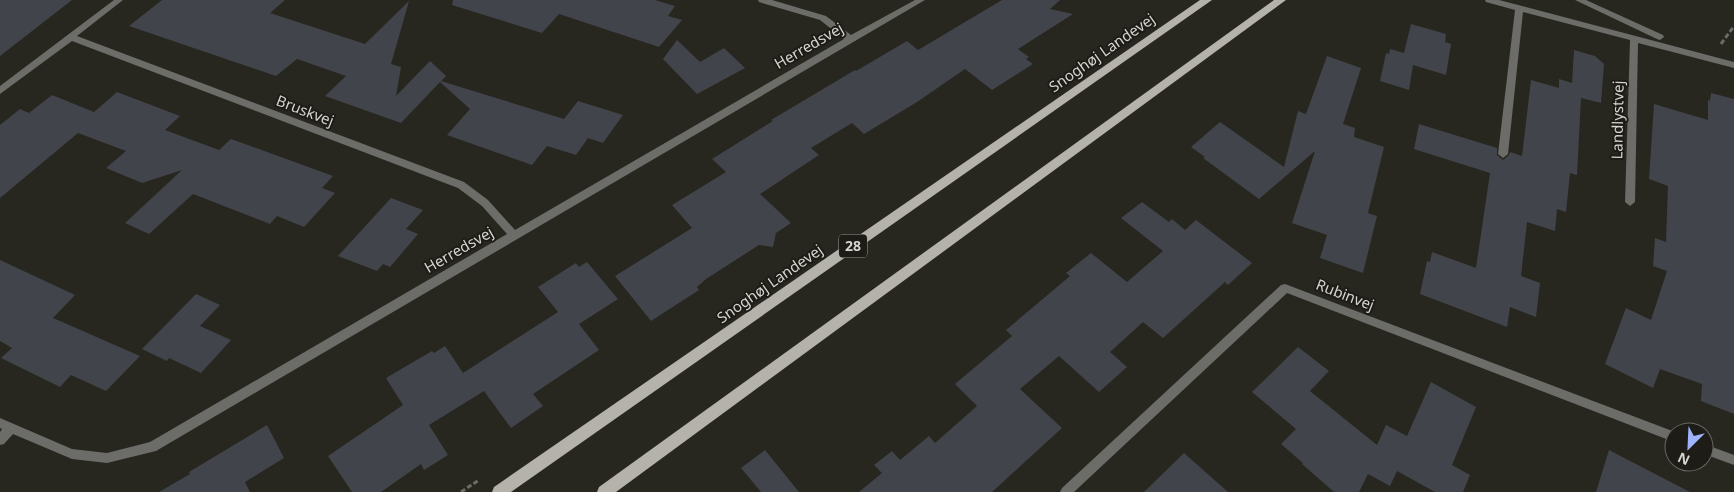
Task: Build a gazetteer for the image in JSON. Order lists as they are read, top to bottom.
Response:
{
  "streets": {
    "main road": ["Snoghøj Landevej", "28"],
    "street": [
      "Herredsvej",
      "Bruskvej",
      "Landlystvej",
      "Rubinvej"
    ]
  },
  "crossings": [
    ["Herredsvej", "Bruskvej"]
  ],
  "north": "bottom left"
}
